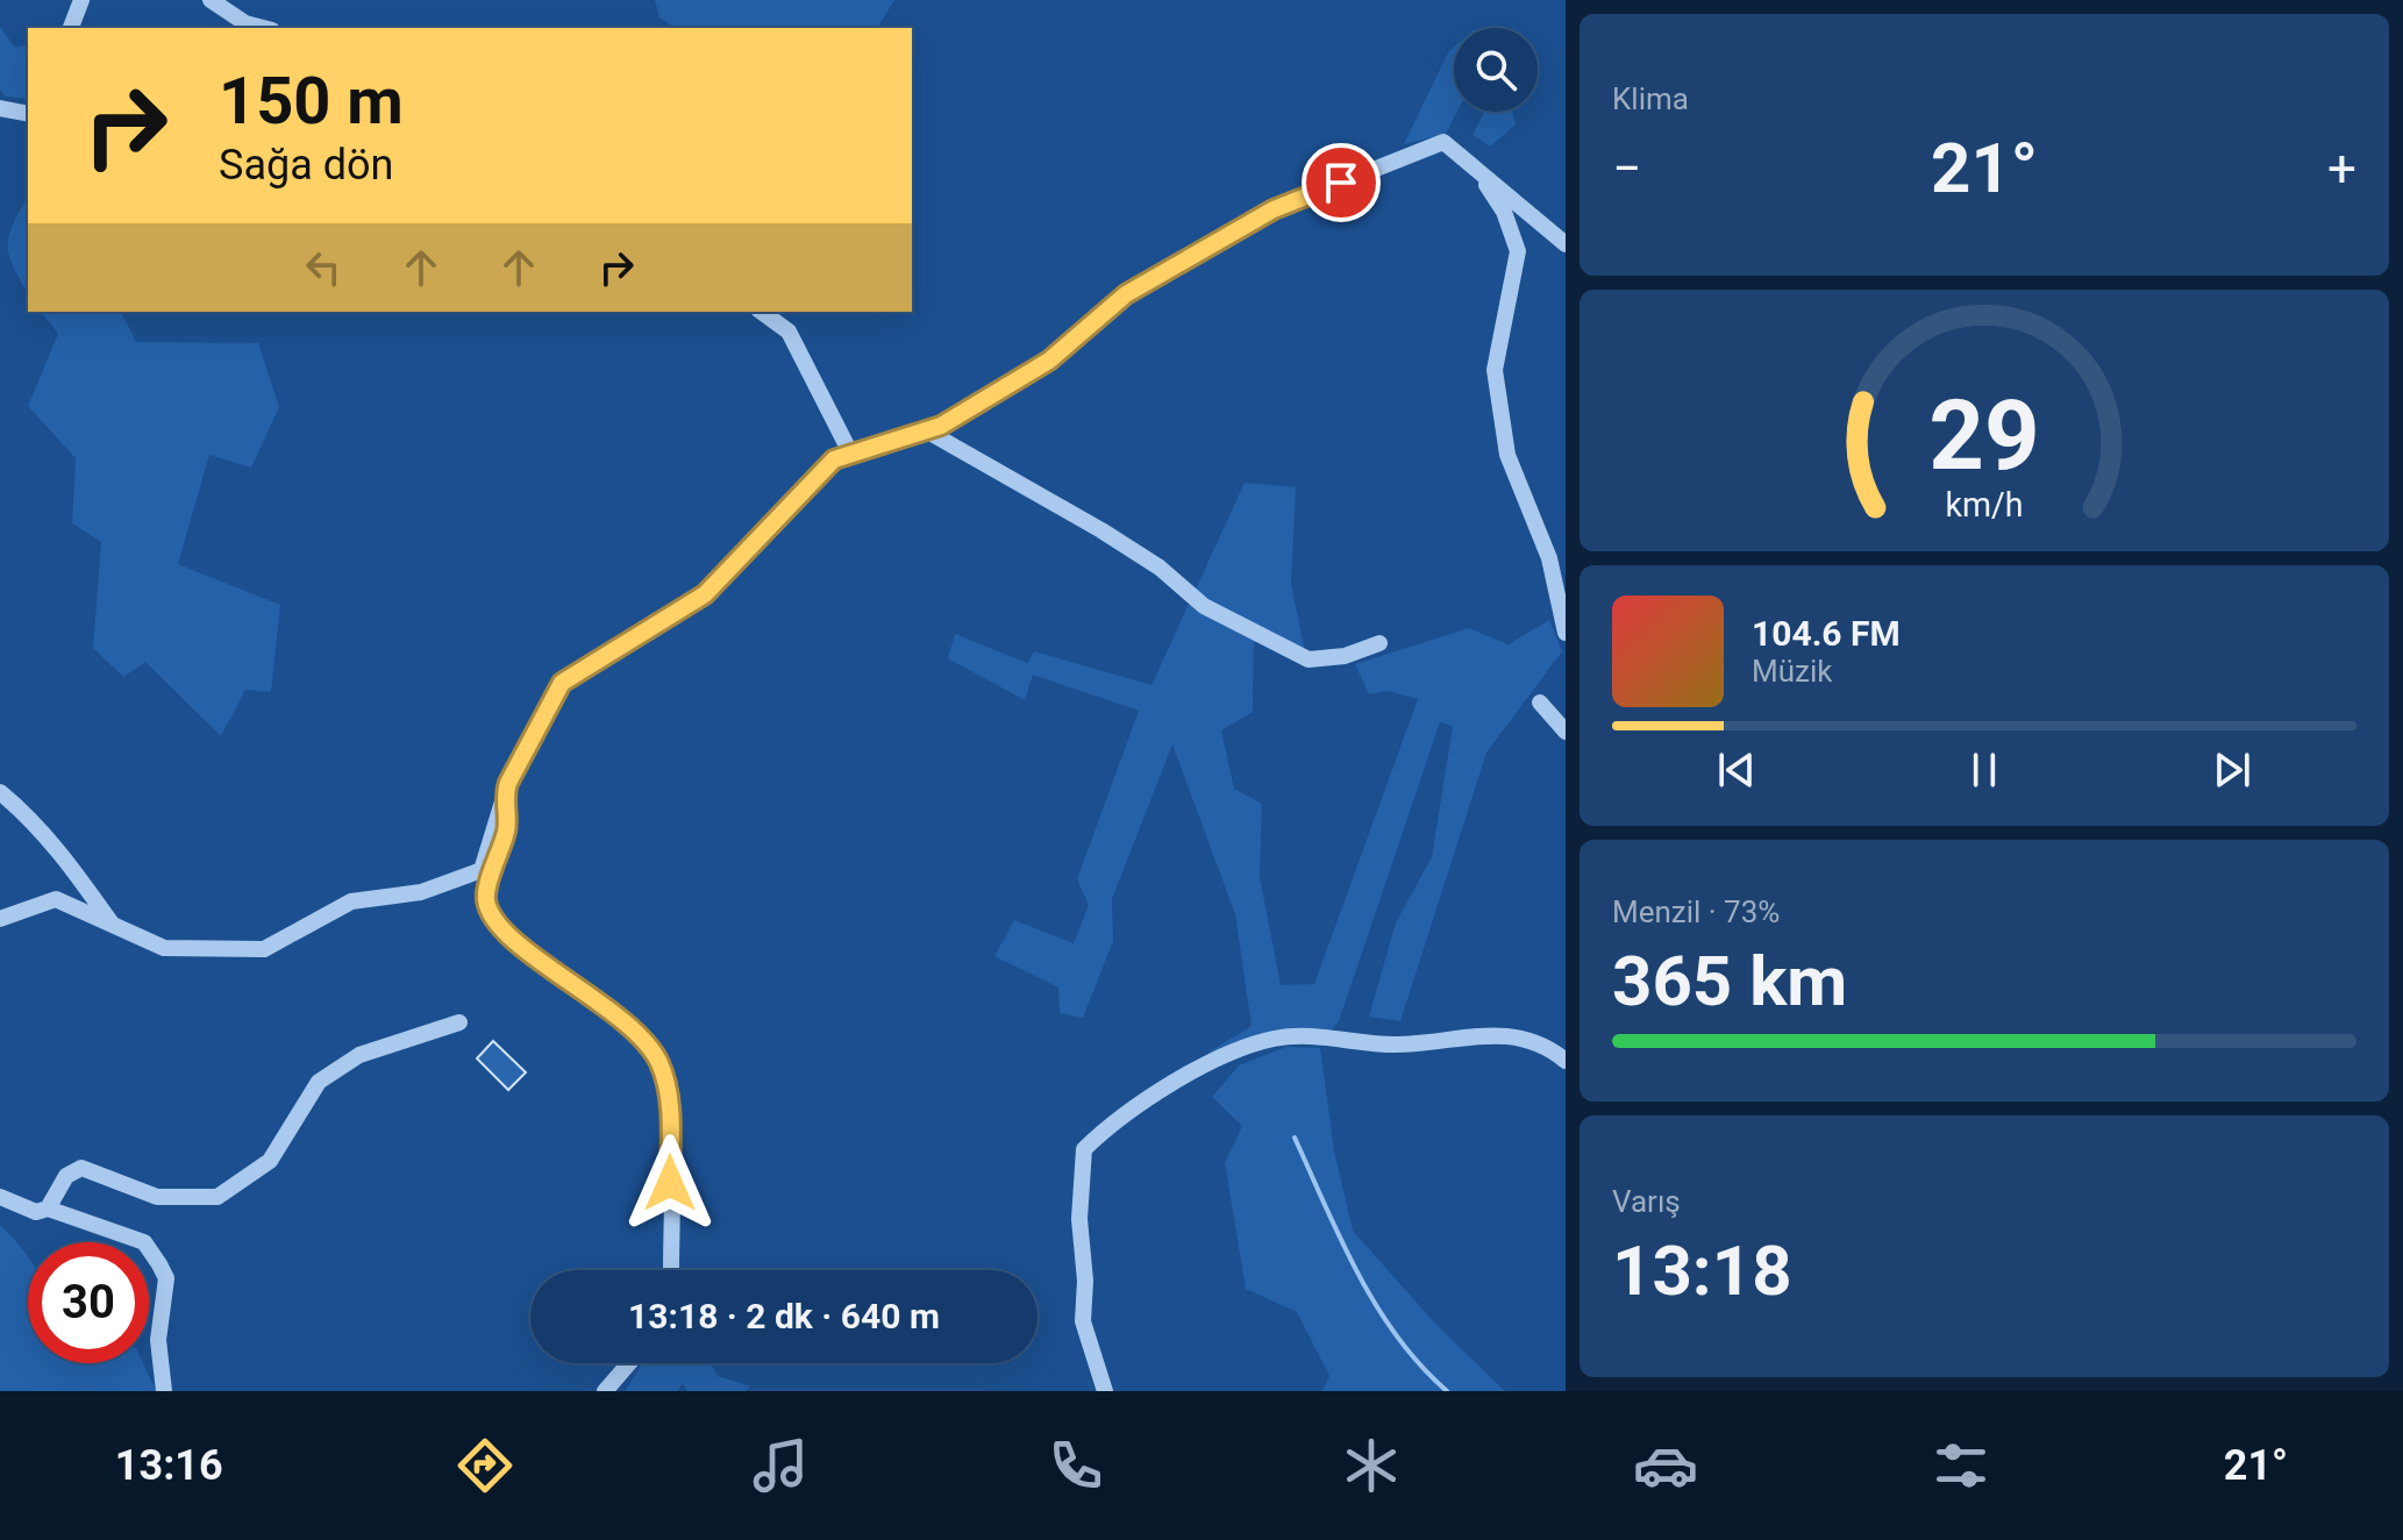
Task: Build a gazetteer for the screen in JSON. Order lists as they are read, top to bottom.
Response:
{
  "page": {
    "tile": [
      "Klima",
      ["Menzil · 73%", "365 km"],
      ["Varış", "13:18"]
    ],
    "turn": ["150 m", "Sağa dön"],
    "heat": ["−", "21°", "+"],
    "song": ["104.6 FM", "Müzik"],
    "limit": "30",
    "trip": "13:18 · 2 dk · 640 m",
    "tabs": ["13:16", "21°"],
    "gauge": ["29", "km/h"]
  }
}
